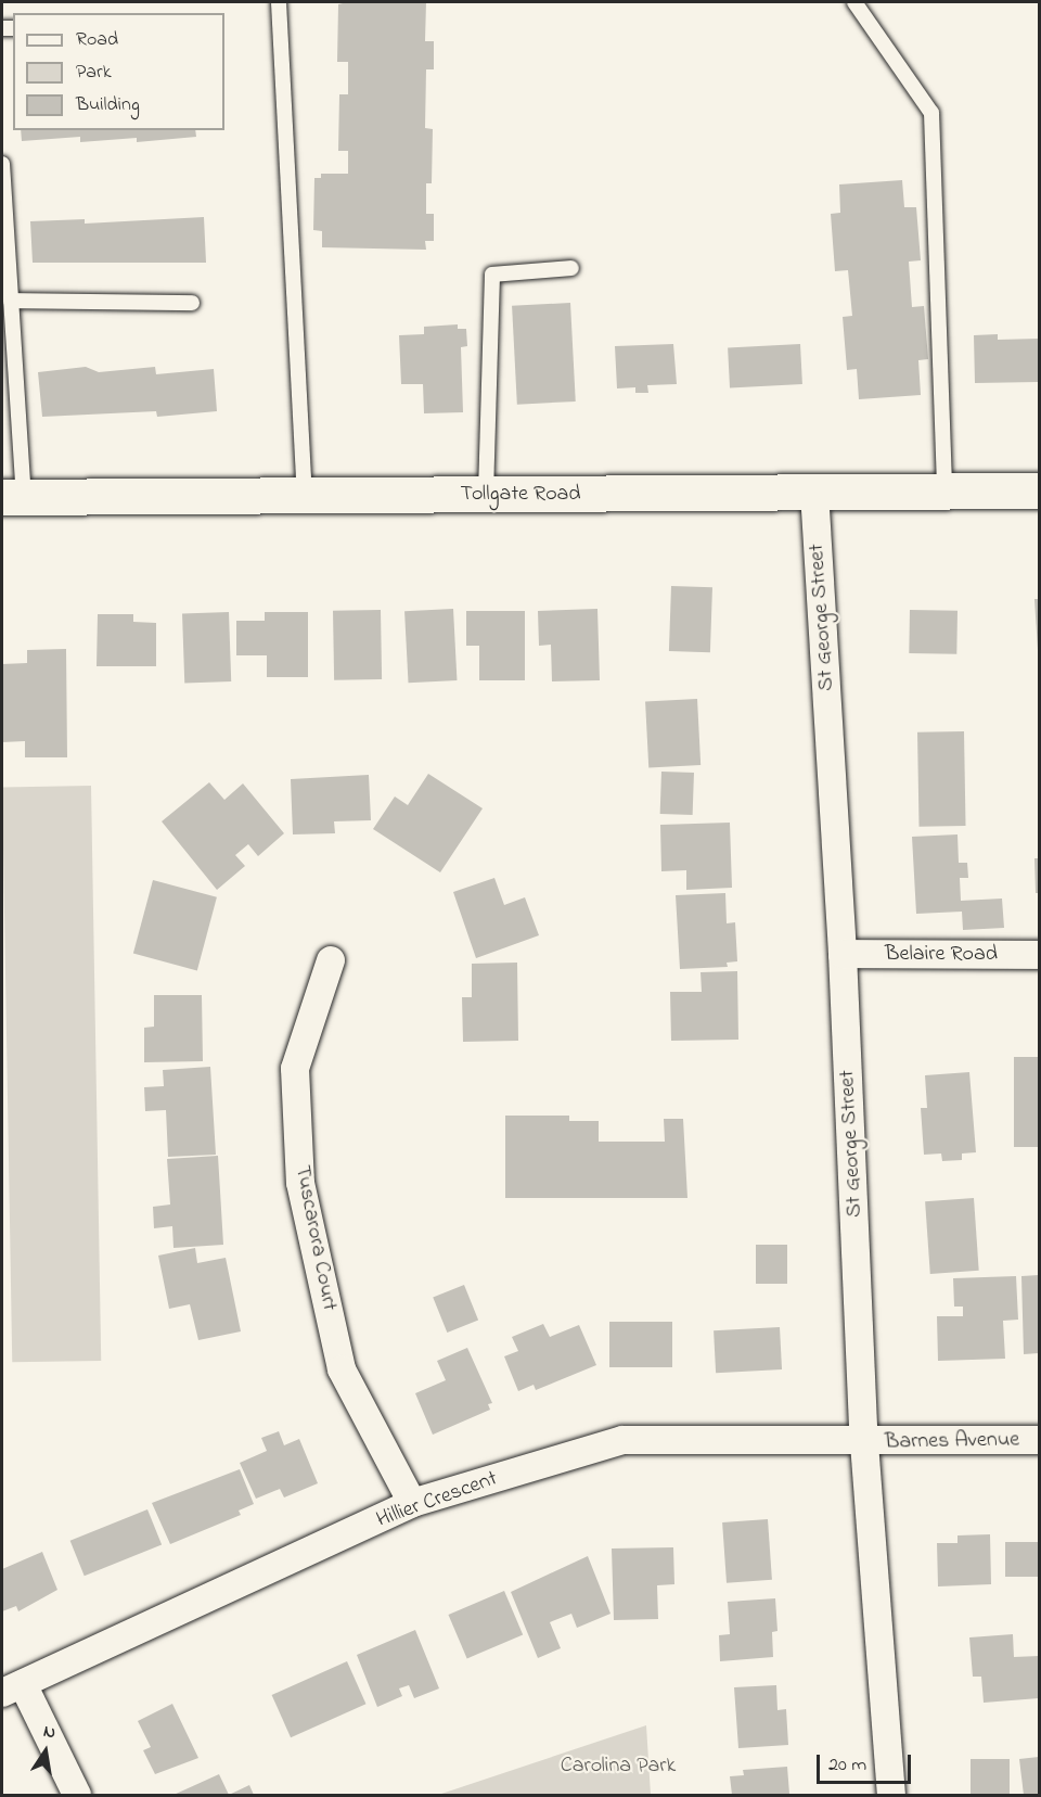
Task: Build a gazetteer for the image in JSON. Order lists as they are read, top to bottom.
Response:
{
  "streets": {
    "main road": ["Tollgate Road"],
    "street": [
      "St George Street",
      "Belaire Road",
      "Tuscarora Court",
      "Barnes Avenue",
      "Hillier Crescent"
    ]
  },
  "crossings": [
    ["Tollgate Road", "St George Street"],
    ["St George Street", "Belaire Road"],
    ["St George Street", "Barnes Avenue"],
    ["St George Street", "Hillier Crescent"],
    ["Tuscarora Court", "Hillier Crescent"],
    ["Barnes Avenue", "Hillier Crescent"]
  ],
  "parks": ["Carolina Park"],
  "legend": ["Road", "Park", "Building"],
  "scale_bar": "20 m",
  "north": "top"
}
